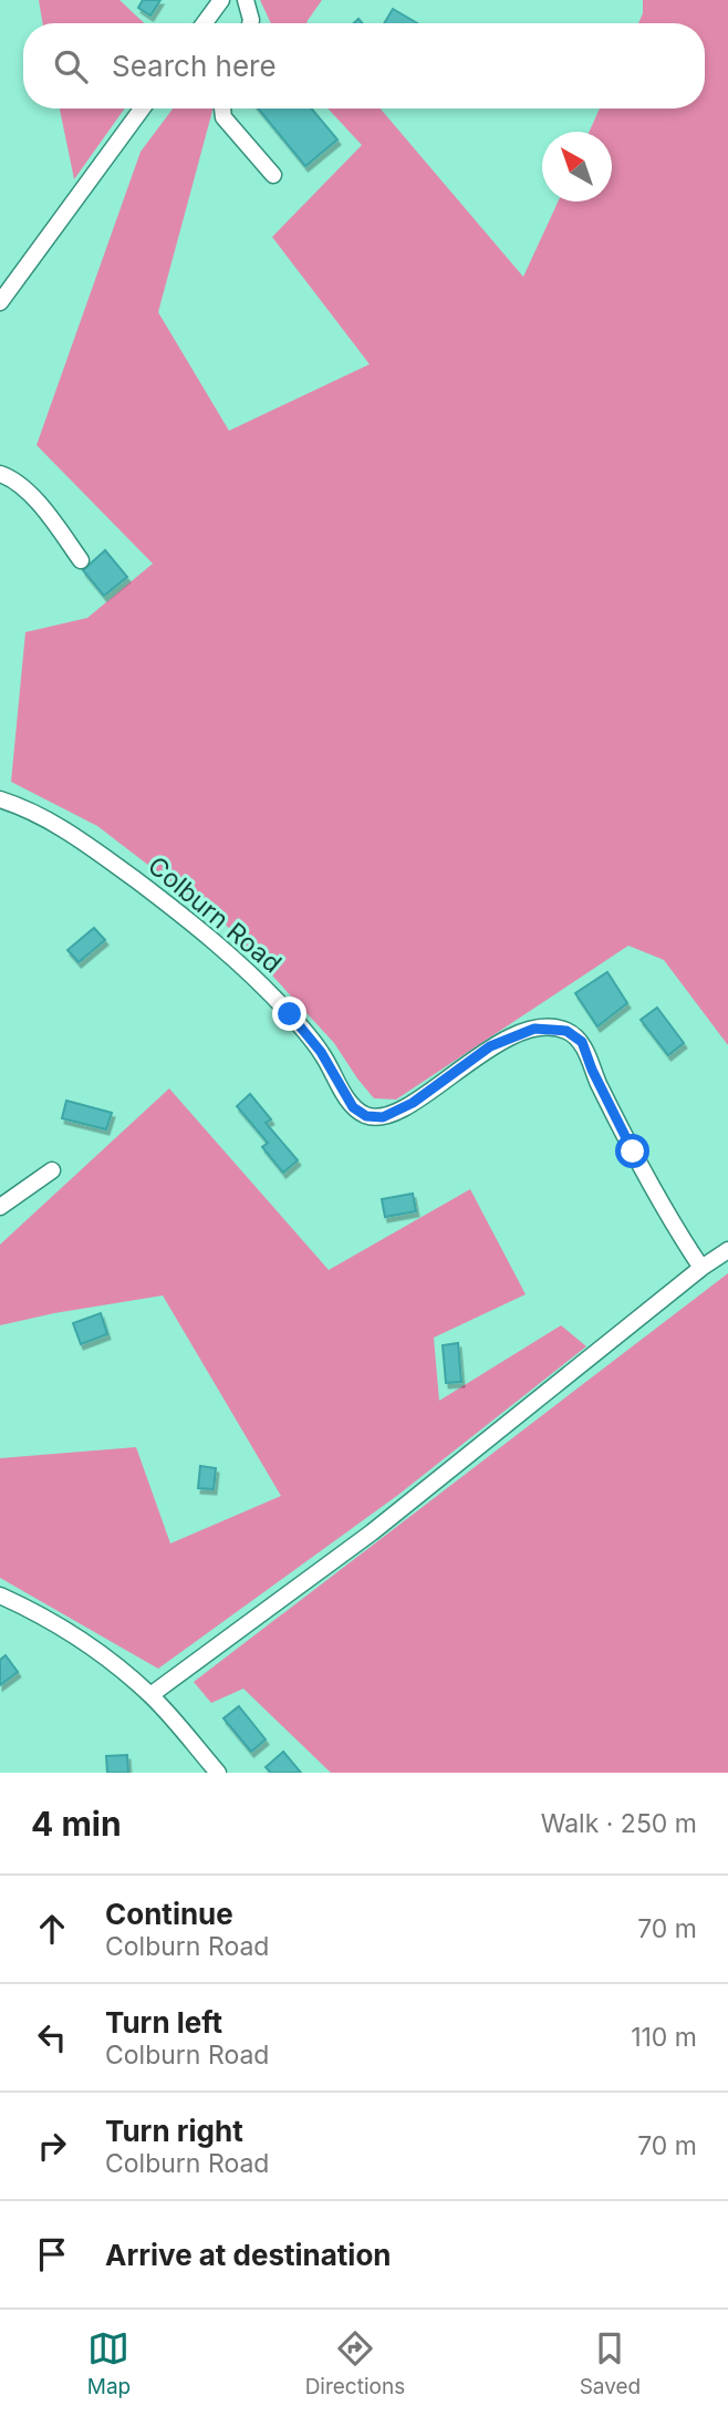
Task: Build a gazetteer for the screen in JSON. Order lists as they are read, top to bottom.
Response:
{
  "streets": {
    "street": ["Colburn Road"]
  },
  "north": "top left",
  "page": {
    "search": "Search here",
    "heading": ["4 min", "Walk · 250 m"],
    "list": [
      ["Continue", "Colburn Road", "70 m"],
      ["Turn left", "Colburn Road", "110 m"],
      ["Turn right", "Colburn Road", "70 m"],
      "Arrive at destination"
    ],
    "nav": ["Map", "Directions", "Saved"]
  }
}
